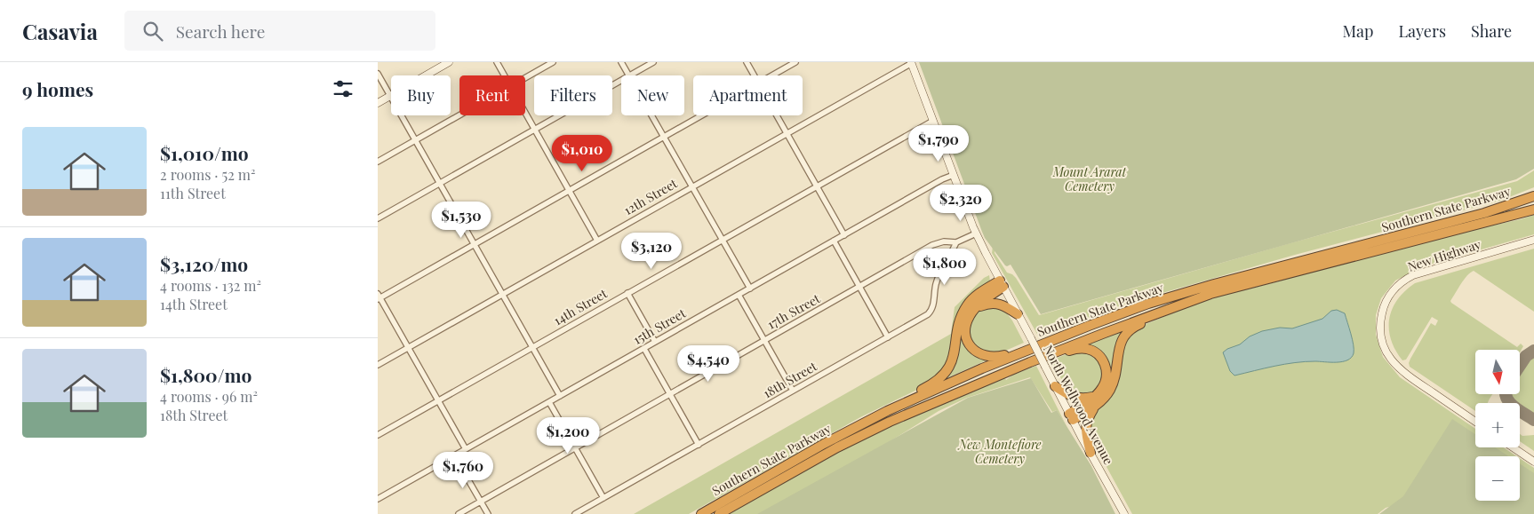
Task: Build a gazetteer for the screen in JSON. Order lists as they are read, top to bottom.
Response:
{
  "streets": {
    "highway": ["Southern State Parkway"],
    "main road": ["New Highway", "North Wellwood Avenue"],
    "street": [
      "12th Street",
      "14th Street",
      "17th Street",
      "15th Street",
      "18th Street"
    ]
  },
  "crossings": [
    ["12th Street", "North Wellwood Avenue"],
    ["Southern State Parkway", "North Wellwood Avenue"],
    ["14th Street", "North Wellwood Avenue"],
    ["17th Street", "18th Street"],
    ["15th Street", "North Wellwood Avenue"]
  ],
  "parks": ["Mount Ararat Cemetery", "New Montefiore Cemetery"],
  "north": "bottom",
  "page": {
    "header": "Casavia",
    "search": "Search here",
    "nav": ["Map", "Layers", "Share"],
    "heading": "9 homes",
    "chip": [
      "Buy",
      "Rent",
      "Filters",
      "New",
      "Apartment"
    ],
    "list": [
      {
        "name": "$1,010/mo",
        "note": "2 rooms · 52 m² · 11th Street"
      },
      {
        "name": "$3,120/mo",
        "note": "4 rooms · 132 m² · 14th Street"
      },
      {
        "name": "$1,800/mo",
        "note": "4 rooms · 96 m² · 18th Street"
      }
    ],
    "price": [
      "$1,790",
      "$1,010",
      "$2,320",
      "$1,530",
      "$3,120",
      "$1,800",
      "$4,540",
      "$1,200",
      "$1,760"
    ],
    "map_buttons": ["+", "−"]
  }
}
